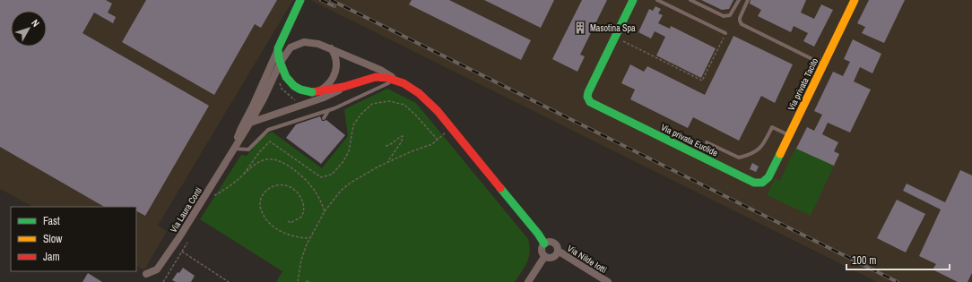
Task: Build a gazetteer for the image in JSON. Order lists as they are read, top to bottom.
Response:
{
  "streets": {
    "street": [
      "Via privata Tacito",
      "Via privata Euclide",
      "Via Laura Conti",
      "Via Nilde Iotti"
    ]
  },
  "crossings": [
    ["Via privata Tacito", "Via privata Euclide"]
  ],
  "places": {
    "building": ["Masotina Spa"]
  },
  "legend": ["Fast", "Slow", "Jam"],
  "scale_bar": "100 m",
  "north": "top right"
}
